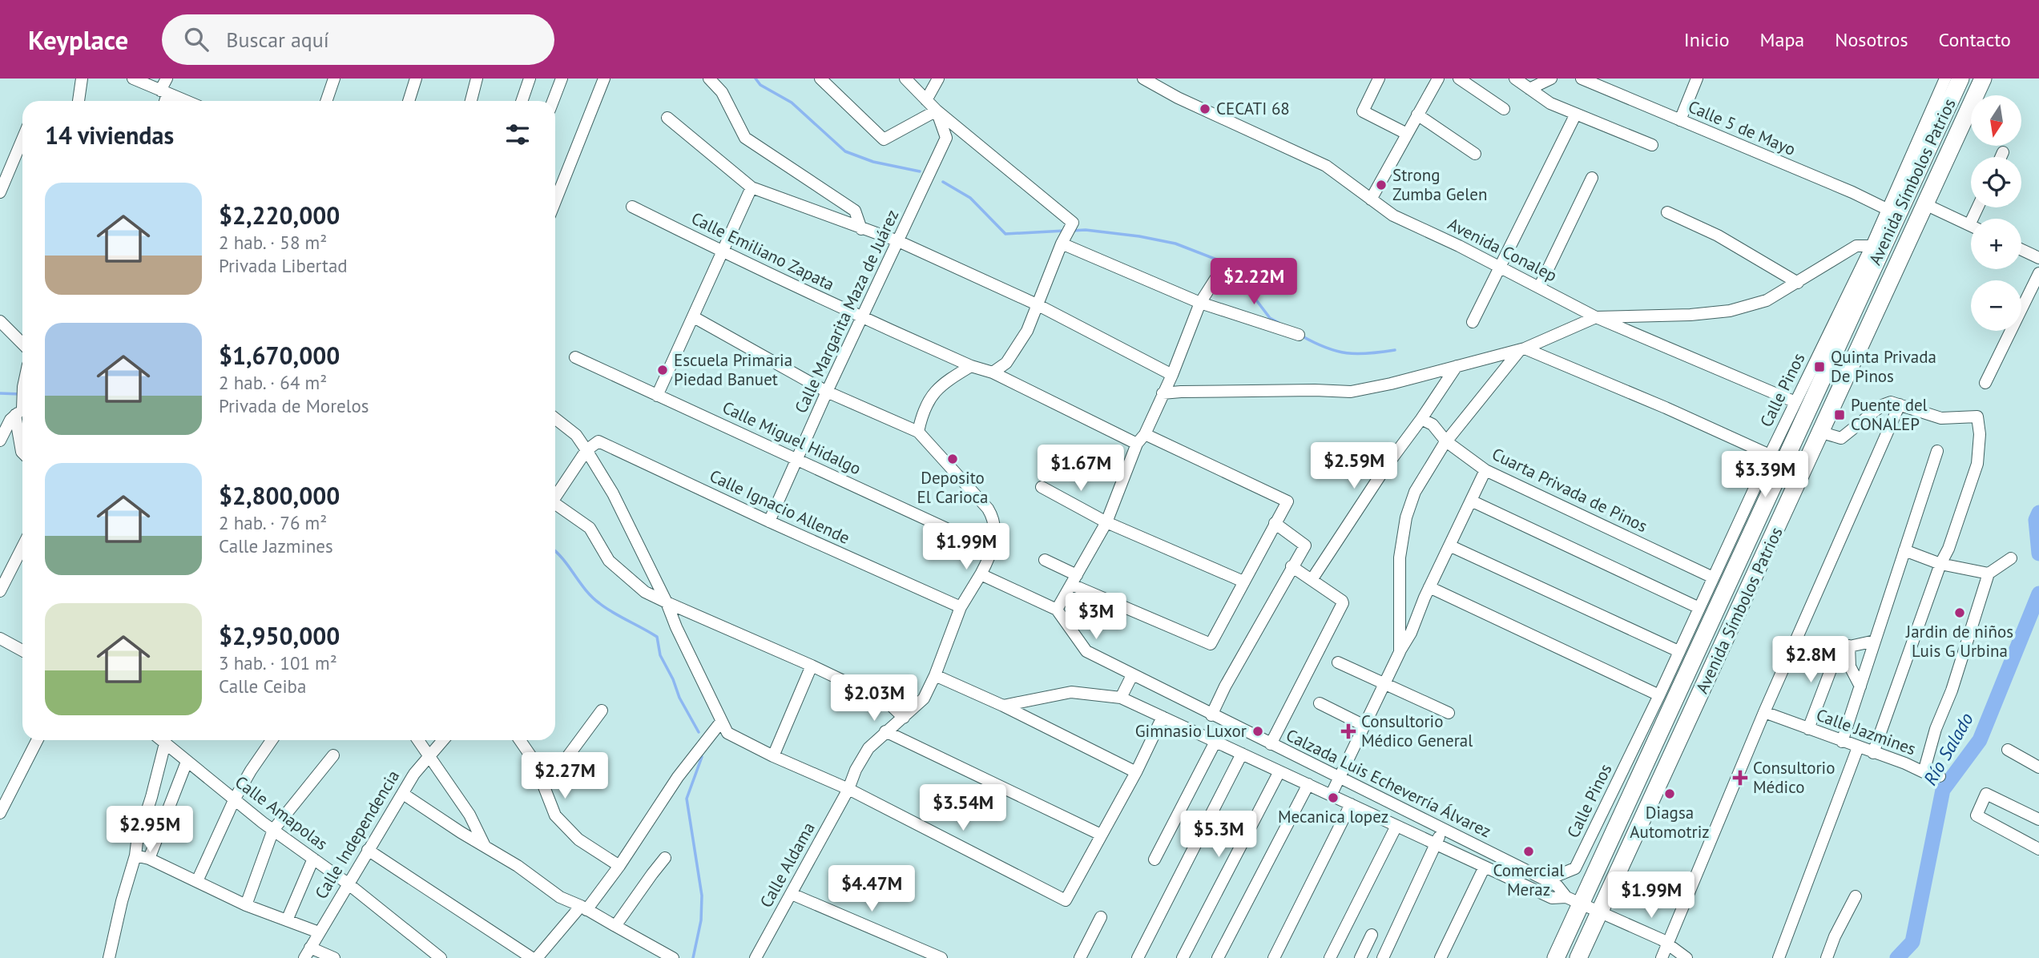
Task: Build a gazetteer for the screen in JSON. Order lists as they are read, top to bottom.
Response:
{
  "streets": {
    "highway": ["Avenida Símbolos Patrios"],
    "street": [
      "Calle 5 de Mayo",
      "Avenida Conalep",
      "Calle Emiliano Zapata",
      "Calle Margarita Maza de Juárez",
      "Calle Pinos",
      "Calle Miguel Hidalgo",
      "Cuarta Privada de Pinos",
      "Calle Ignacio Allende",
      "Calle Jazmines",
      "Calzada Luis Echeverría Álvarez",
      "Calle Amapolas",
      "Calle Independencia",
      "Calle Aldama"
    ]
  },
  "crossings": [
    ["Calle 5 de Mayo", "Calle Pinos"],
    ["Avenida Símbolos Patrios", "Calle Pinos"],
    ["Avenida Símbolos Patrios", "Calzada Luis Echeverría Álvarez"],
    ["Avenida Conalep", "Calle Pinos"],
    ["Calle Emiliano Zapata", "Calle Margarita Maza de Juárez"],
    ["Calle Margarita Maza de Juárez", "Calle Miguel Hidalgo"],
    ["Calle Margarita Maza de Juárez", "Calle Ignacio Allende"],
    ["Calle Pinos", "Cuarta Privada de Pinos"],
    ["Calle Pinos", "Calzada Luis Echeverría Álvarez"],
    ["Calle Miguel Hidalgo", "Calle Aldama"],
    ["Calle Ignacio Allende", "Calle Aldama"],
    ["Calle Amapolas", "Calle Independencia"]
  ],
  "water": ["Río Salado"],
  "places": {
    "other": [
      "CECATI 68",
      "Strong Zumba Gelen",
      "Escuela Primaria Piedad Banuet",
      "Deposito El Carioca",
      "Jardin de niños Luis G Urbina",
      "Gimnasio Luxor",
      "Diagsa Automotriz",
      "Mecanica lopez",
      "Comercial Meraz"
    ],
    "transit": ["Quinta Privada De Pinos", "Puente del CONALEP"],
    "health": ["Consultorio Médico General", "Consultorio Médico"]
  },
  "north": "bottom",
  "page": {
    "header": "Keyplace",
    "search": "Buscar aquí",
    "nav": [
      "Inicio",
      "Mapa",
      "Nosotros",
      "Contacto"
    ],
    "map_buttons": ["+", "−"],
    "heading": "14 viviendas",
    "list": [
      {
        "name": "$2,220,000",
        "note": "2 hab. · 58 m² · Privada Libertad"
      },
      {
        "name": "$1,670,000",
        "note": "2 hab. · 64 m² · Privada de Morelos"
      },
      {
        "name": "$2,800,000",
        "note": "2 hab. · 76 m² · Calle Jazmines"
      },
      {
        "name": "$2,950,000",
        "note": "3 hab. · 101 m² · Calle Ceiba"
      }
    ],
    "price": [
      "$2.22M",
      "$2.59M",
      "$1.67M",
      "$3.39M",
      "$1.99M",
      "$3M",
      "$2.8M",
      "$2.03M",
      "$2.27M",
      "$3.54M",
      "$2.95M",
      "$5.3M",
      "$4.47M",
      "$1.99M"
    ]
  }
}
